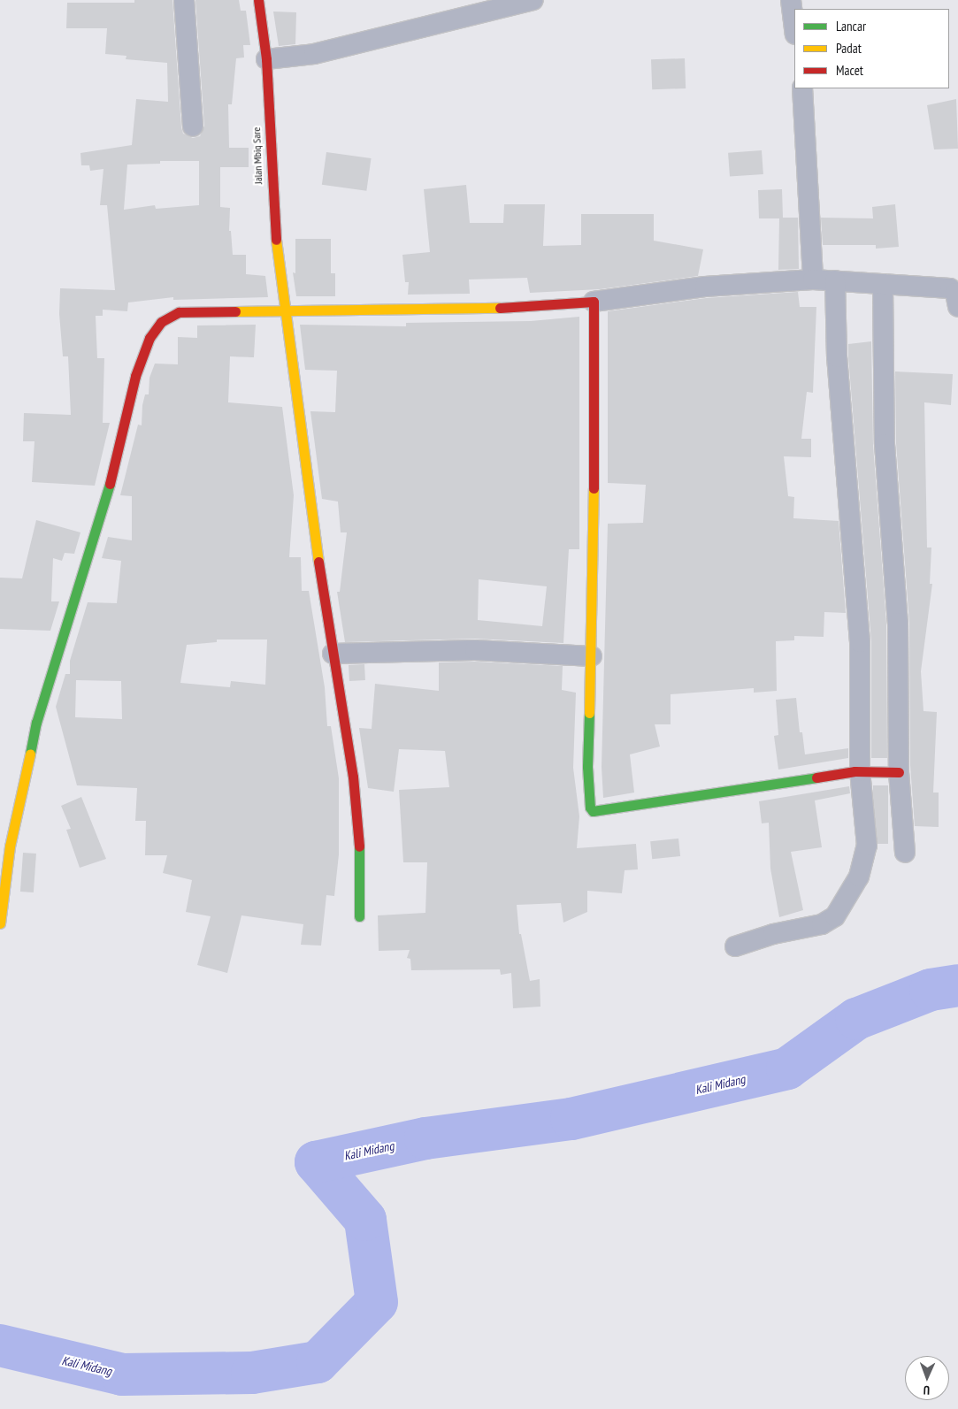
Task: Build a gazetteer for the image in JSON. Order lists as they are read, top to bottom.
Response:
{
  "streets": {
    "street": ["Jalan Mbiq Sare"]
  },
  "water": ["Kali Midang"],
  "legend": ["Lancar", "Padat", "Macet"],
  "north": "bottom"
}
